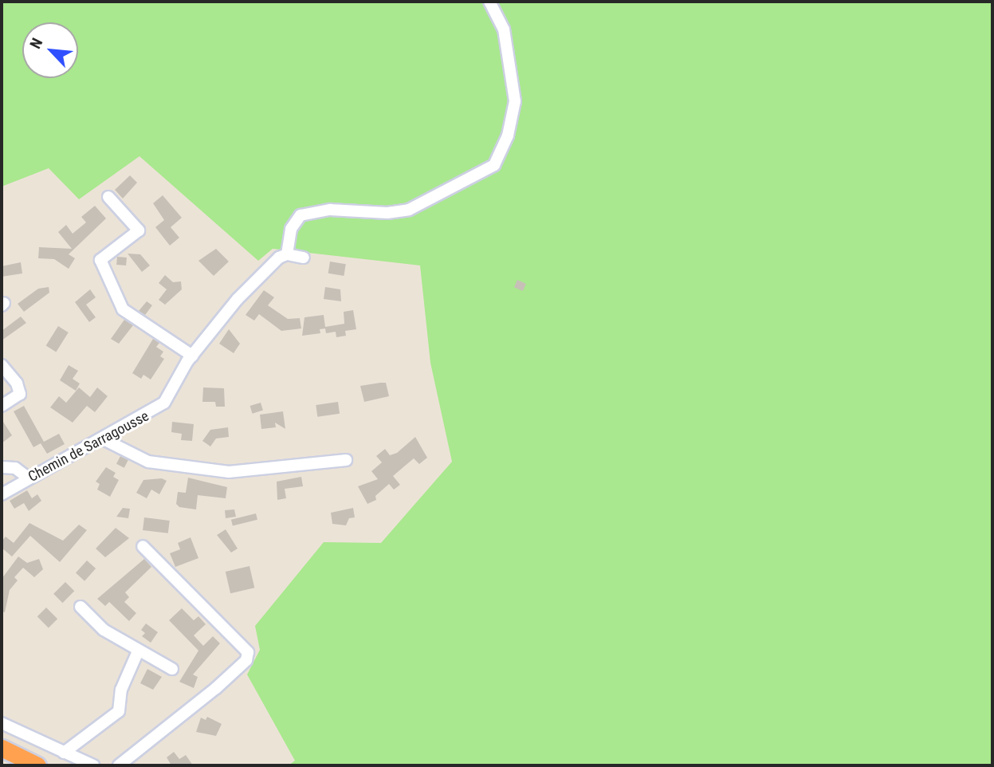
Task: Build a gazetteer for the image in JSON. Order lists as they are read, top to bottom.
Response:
{
  "streets": {
    "street": ["Chemin de Sarragousse"]
  },
  "north": "top left"
}
